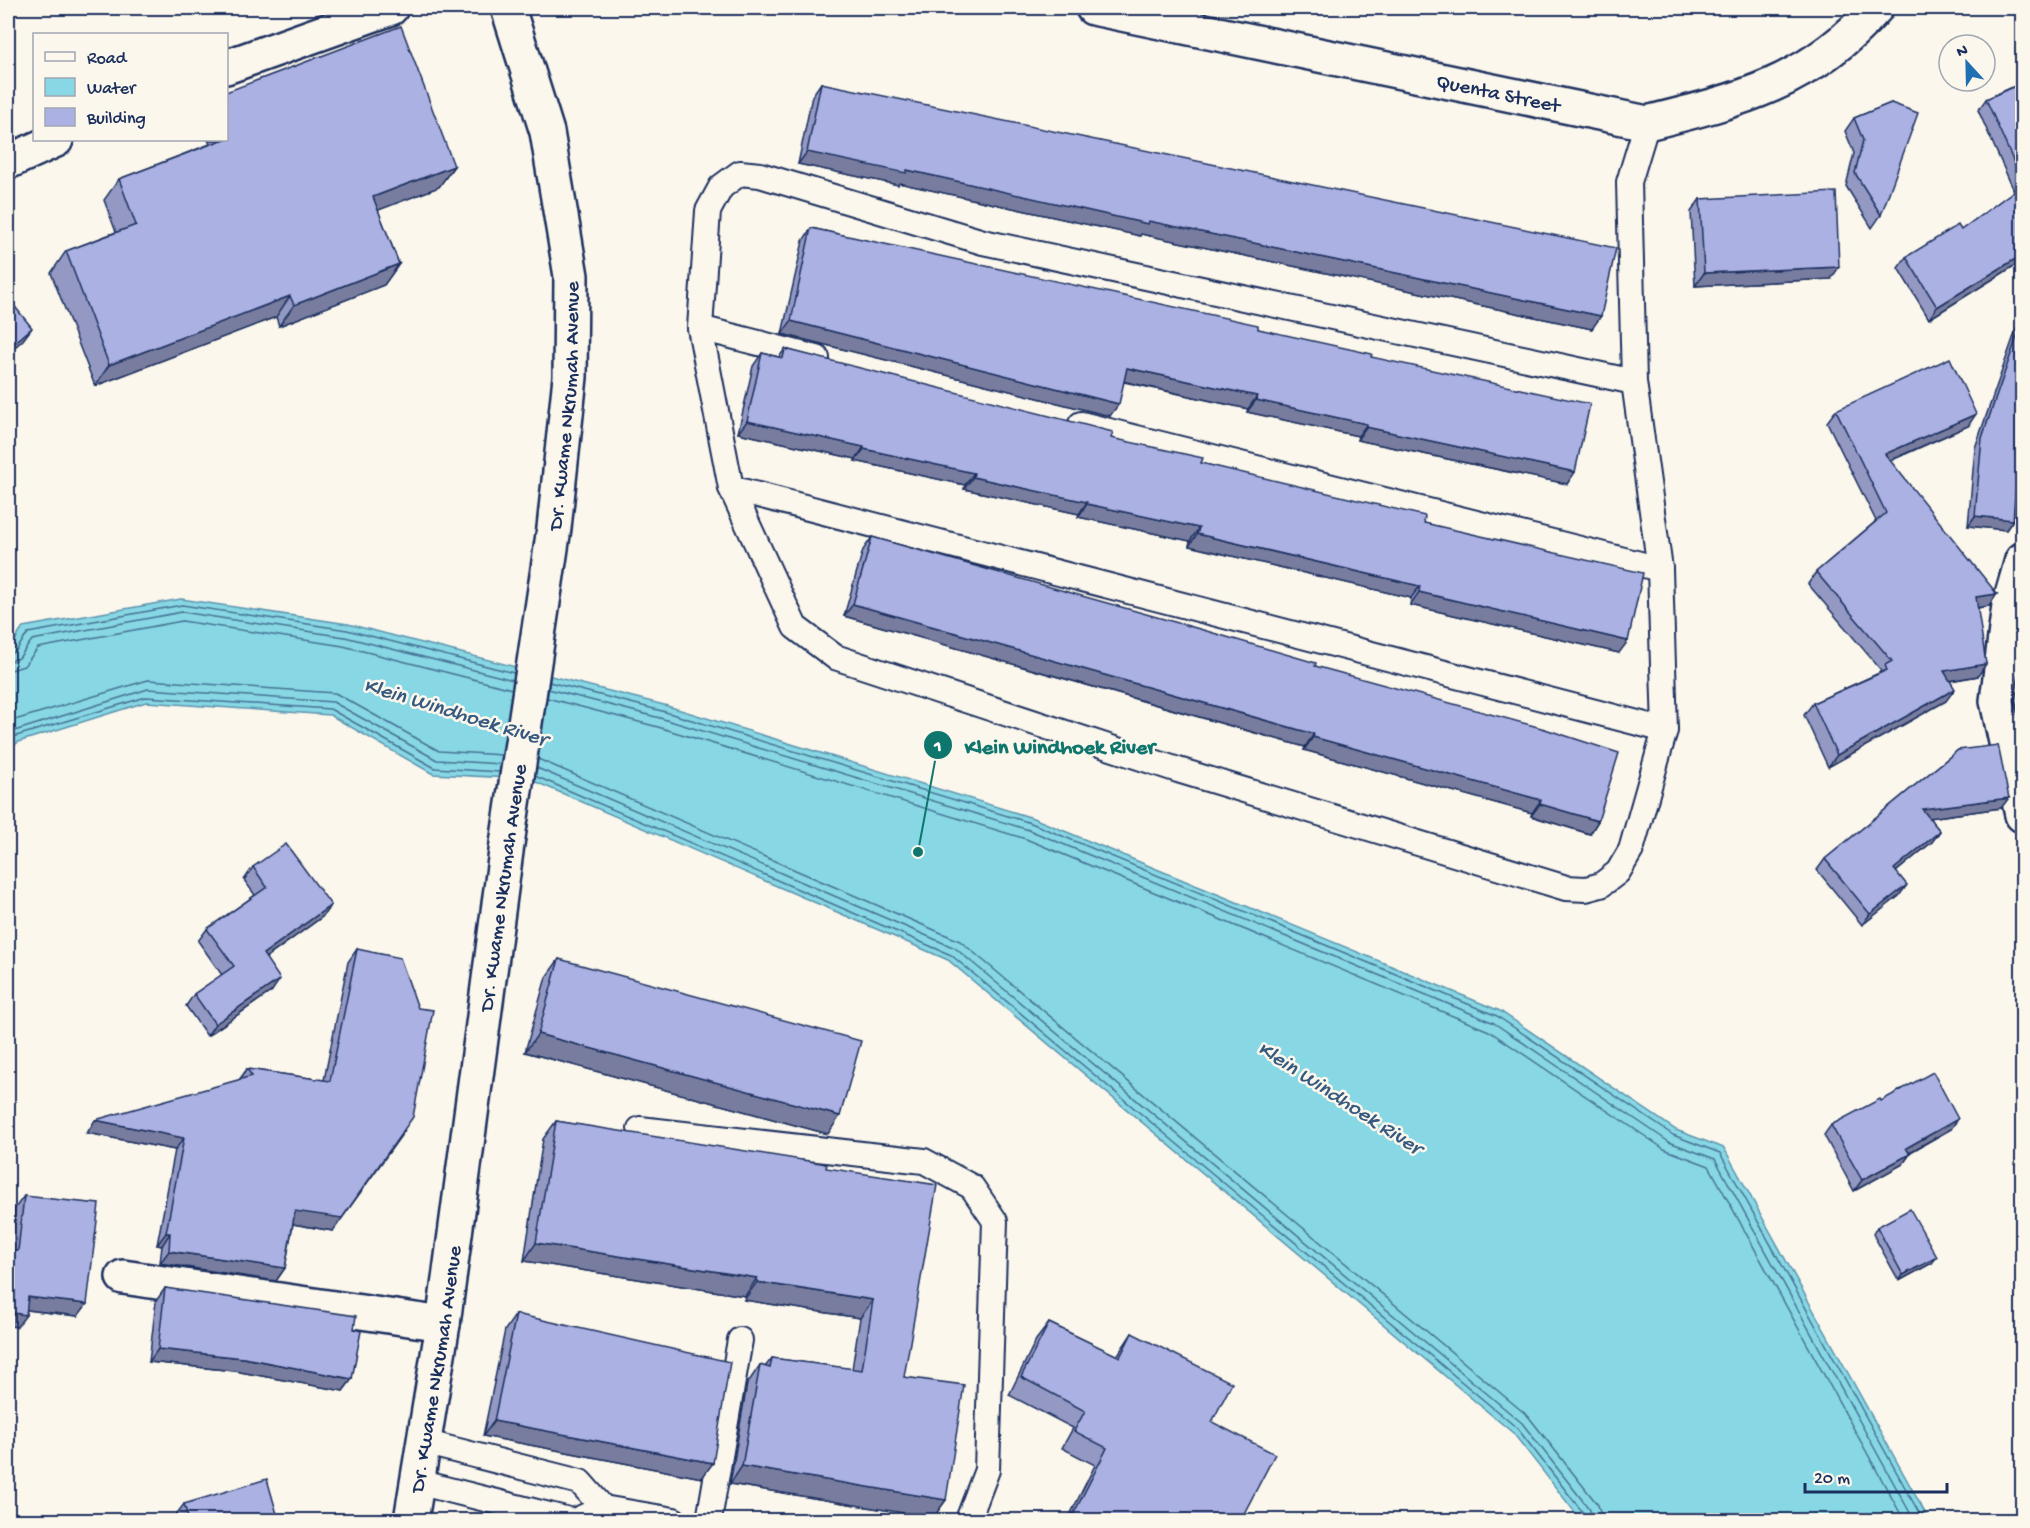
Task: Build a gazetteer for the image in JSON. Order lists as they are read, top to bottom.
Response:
{
  "streets": {
    "street": ["Quenta Street", "Dr. Kwame Nkrumah Avenue"]
  },
  "water": ["Klein Windhoek River"],
  "places": ["Klein Windhoek River"],
  "legend": ["Road", "Water", "Building"],
  "scale_bar": "20 m",
  "north": "top"
}
